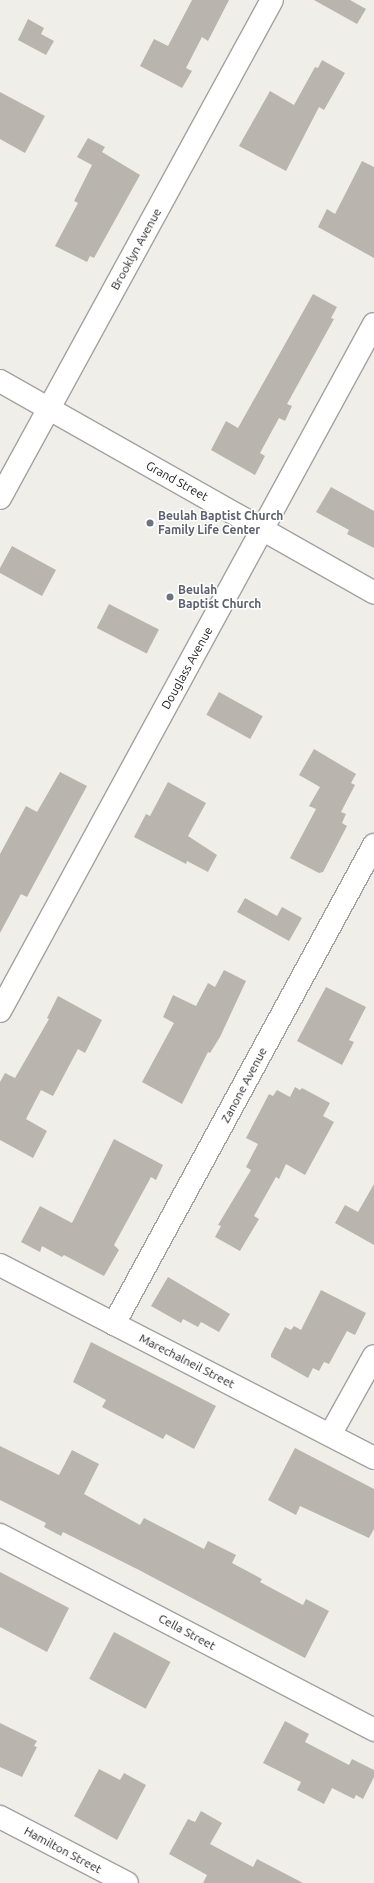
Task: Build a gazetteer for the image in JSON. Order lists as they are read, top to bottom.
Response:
{
  "streets": {
    "street": [
      "Brooklyn Avenue",
      "Grand Street",
      "Douglass Avenue",
      "Zanone Avenue",
      "Marechalneil Street",
      "Cella Street",
      "Hamilton Street"
    ]
  },
  "crossings": [
    ["Brooklyn Avenue", "Grand Street"],
    ["Grand Street", "Douglass Avenue"],
    ["Zanone Avenue", "Marechalneil Street"]
  ],
  "places": ["Beulah Baptist Church Family Life Center", "Beulah Baptist Church"]
}
